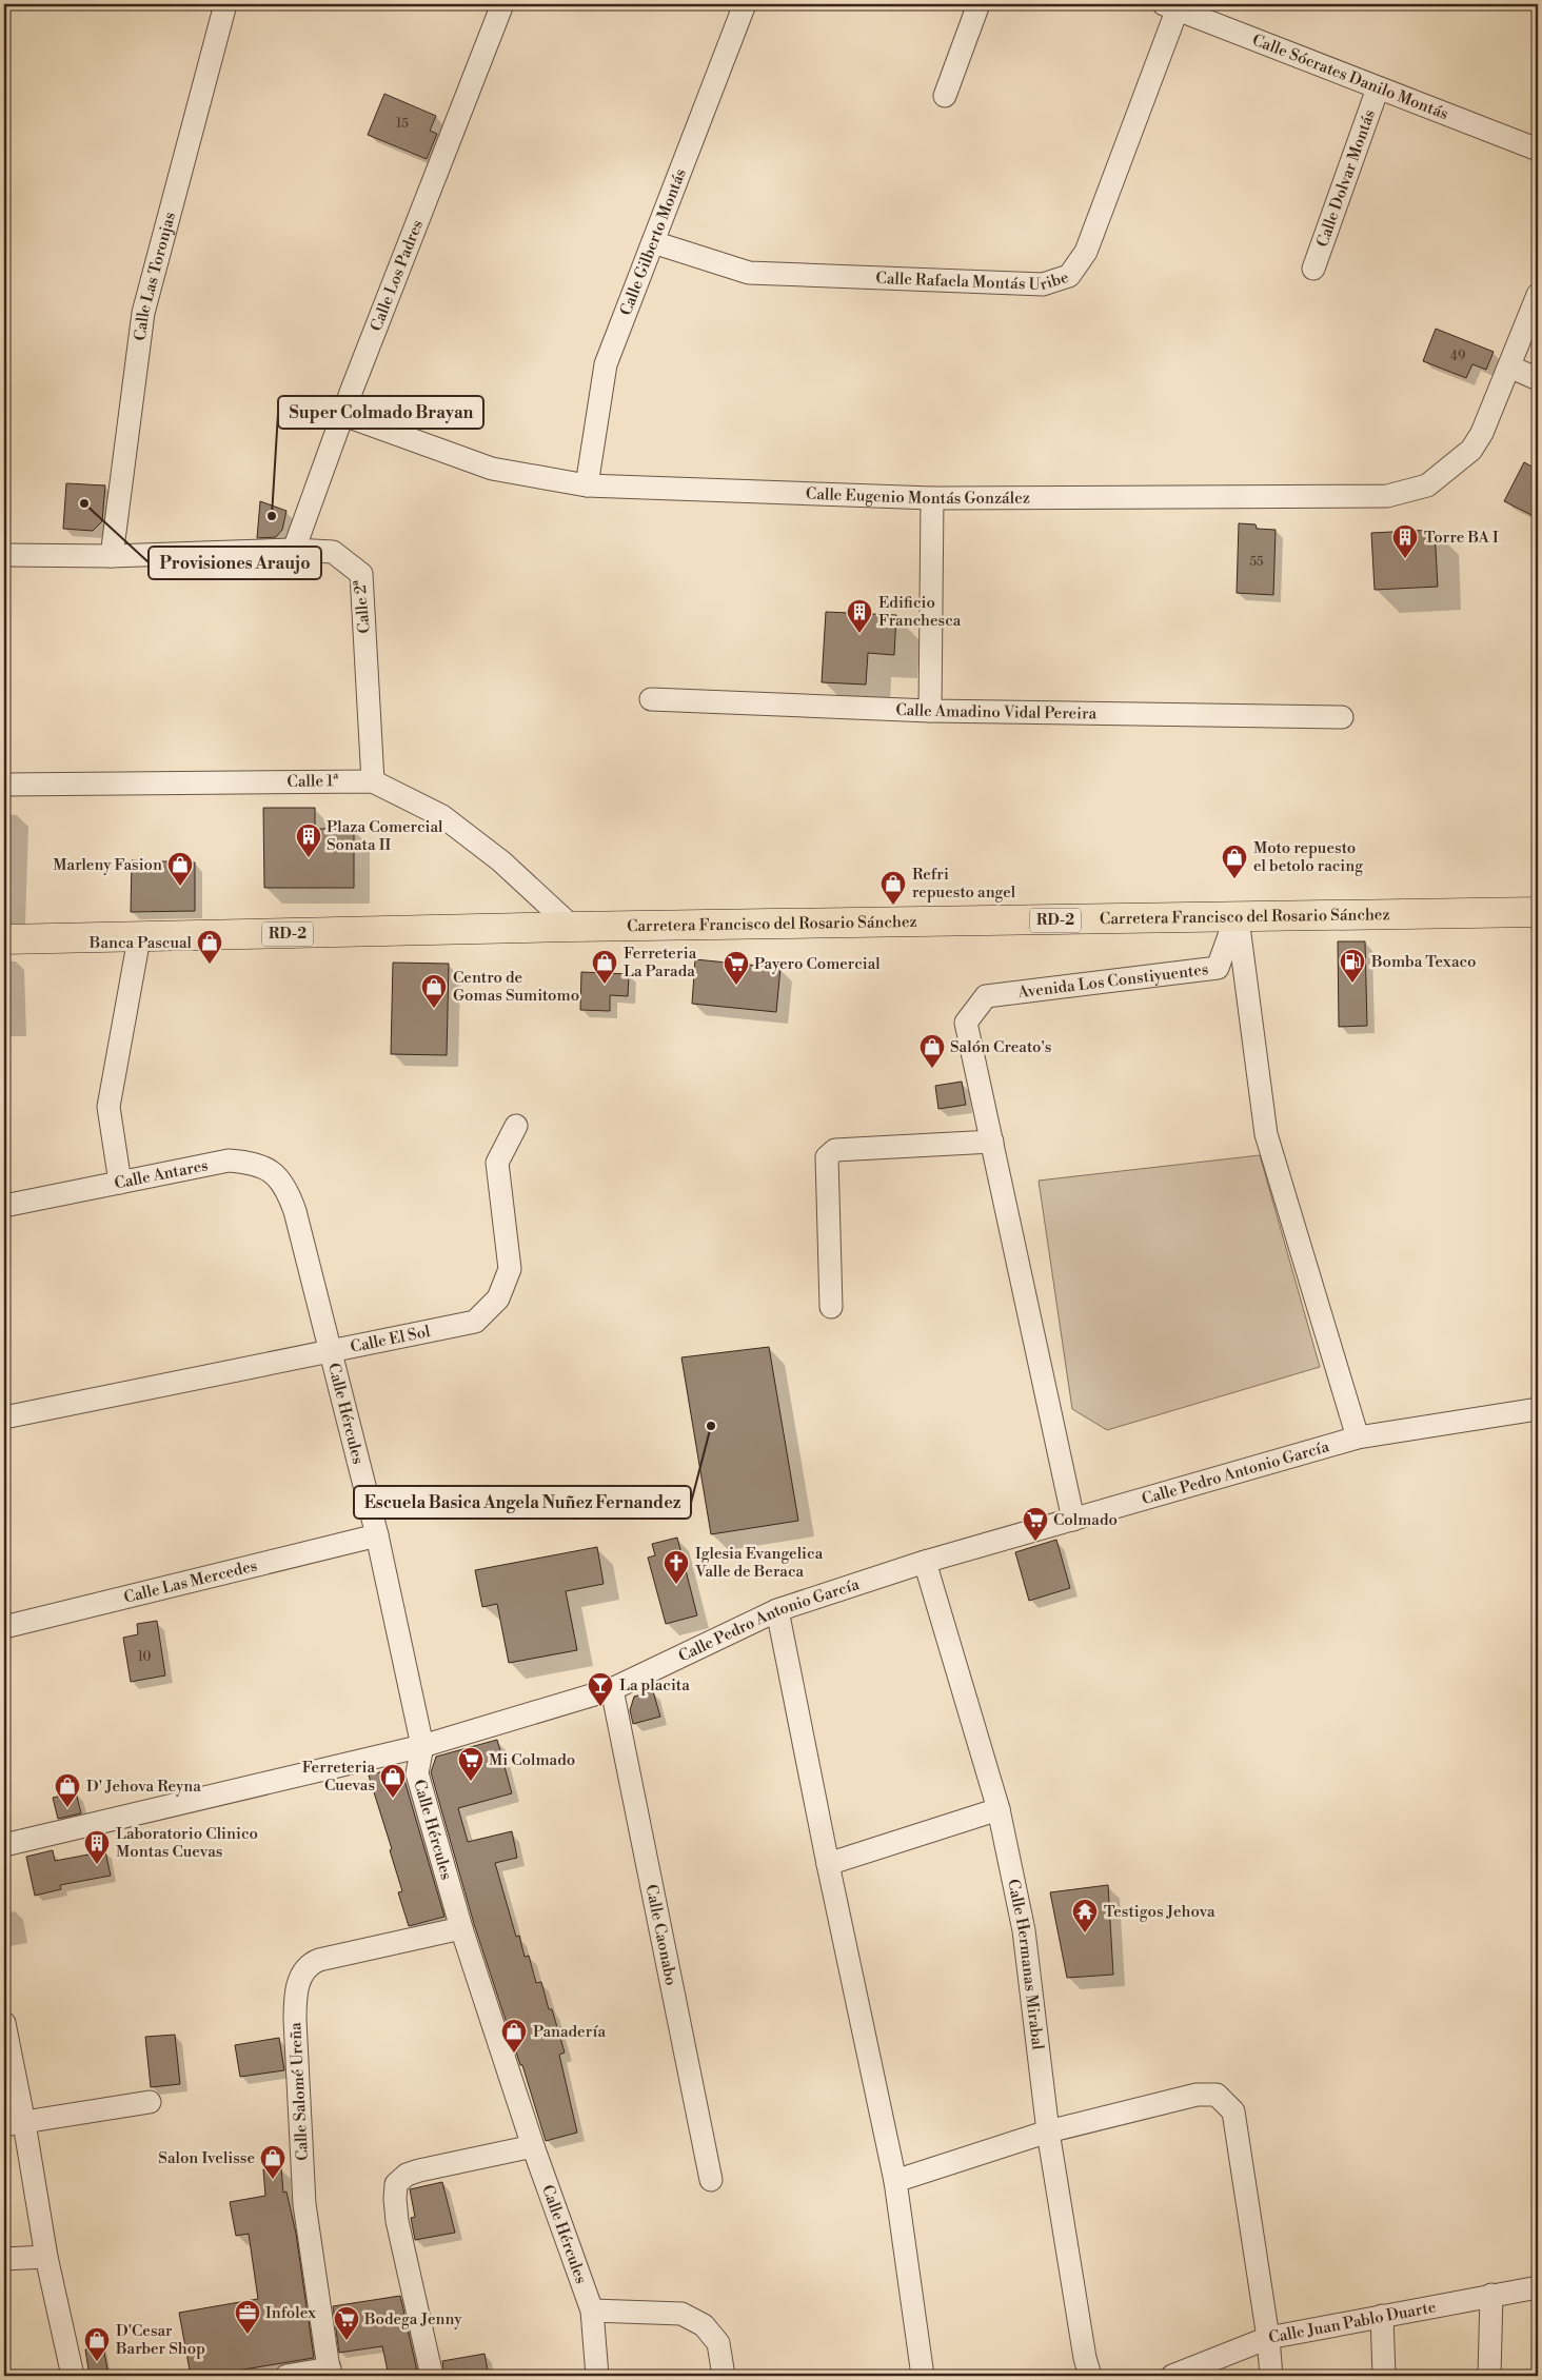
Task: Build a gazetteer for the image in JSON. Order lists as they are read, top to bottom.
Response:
{
  "streets": {
    "main road": ["Carretera Francisco del Rosario Sánchez", "RD-2"],
    "street": [
      "Calle Sócrates Danilo Montás",
      "Calle Dolvar Montás",
      "Calle Gilberto Montás",
      "Calle Rafaela Montás Uribe",
      "Calle Los Padres",
      "Calle Las Toronjas",
      "Calle Eugenio Montás González",
      "Calle 2ª",
      "Calle Amadino Vidal Pereira",
      "Calle 1ª",
      "Avenida Los Constiyuentes",
      "Calle Antares",
      "Calle El Sol",
      "Calle Hércules",
      "Calle Pedro Antonio García",
      "Calle Las Mercedes",
      "Calle Caonabo",
      "Calle Hermanas Mirabal",
      "Calle Salomé Ureña",
      "Calle Juan Pablo Duarte"
    ]
  },
  "crossings": [
    ["Calle Sócrates Danilo Montás", "Calle Dolvar Montás"],
    ["Calle Sócrates Danilo Montás", "Calle Rafaela Montás Uribe"],
    ["Calle Gilberto Montás", "Calle Rafaela Montás Uribe"],
    ["Calle Gilberto Montás", "Calle Eugenio Montás González"],
    ["Calle Los Padres", "Calle Eugenio Montás González"],
    ["Calle Los Padres", "Calle 2ª"],
    ["Calle Las Toronjas", "Calle 2ª"],
    ["Calle 2ª", "Calle 1ª"],
    ["Calle 1ª", "Carretera Francisco del Rosario Sánchez"],
    ["Carretera Francisco del Rosario Sánchez", "Avenida Los Constiyuentes"],
    ["Calle Antares", "Calle Hércules"],
    ["Calle El Sol", "Calle Hércules"],
    ["Calle Hércules", "Calle Pedro Antonio García"],
    ["Calle Hércules", "Calle Las Mercedes"],
    ["Calle Hércules", "Calle Salomé Ureña"],
    ["Calle Pedro Antonio García", "Calle Caonabo"],
    ["Calle Pedro Antonio García", "Calle Hermanas Mirabal"]
  ],
  "places": {
    "other": ["Provisiones Araujo", "Super Colmado Brayan", "Escuela Basica Angela Nuñez Fernandez"],
    "building": [
      "Torre BA I",
      "Edificio Franchesca",
      "Plaza Comercial Sonata II",
      "Laboratorio Clinico Montas Cuevas"
    ],
    "shop": [
      "Moto repuesto el betolo racing",
      "Marleny Fasion",
      "Refri repuesto angel",
      "Banca Pascual",
      "Ferreteria La Parada",
      "Centro de Gomas Sumitomo",
      "Salón Creato's",
      "Ferreteria Cuevas",
      "D' Jehova Reyna",
      "Panadería",
      "Salon Ivelisse",
      "D'Cesar Barber Shop"
    ],
    "fuel station": ["Bomba Texaco"],
    "supermarket": [
      "Payero Comercial",
      "Colmado",
      "Mi Colmado",
      "Bodega Jenny"
    ],
    "church": ["Iglesia Evangelica Valle de Beraca"],
    "bar": ["La placita"],
    "temple": ["Testigos Jehova"],
    "office": ["Infolex"]
  },
  "house_numbers": [
    "15",
    "49",
    "55",
    "10"
  ]
}
